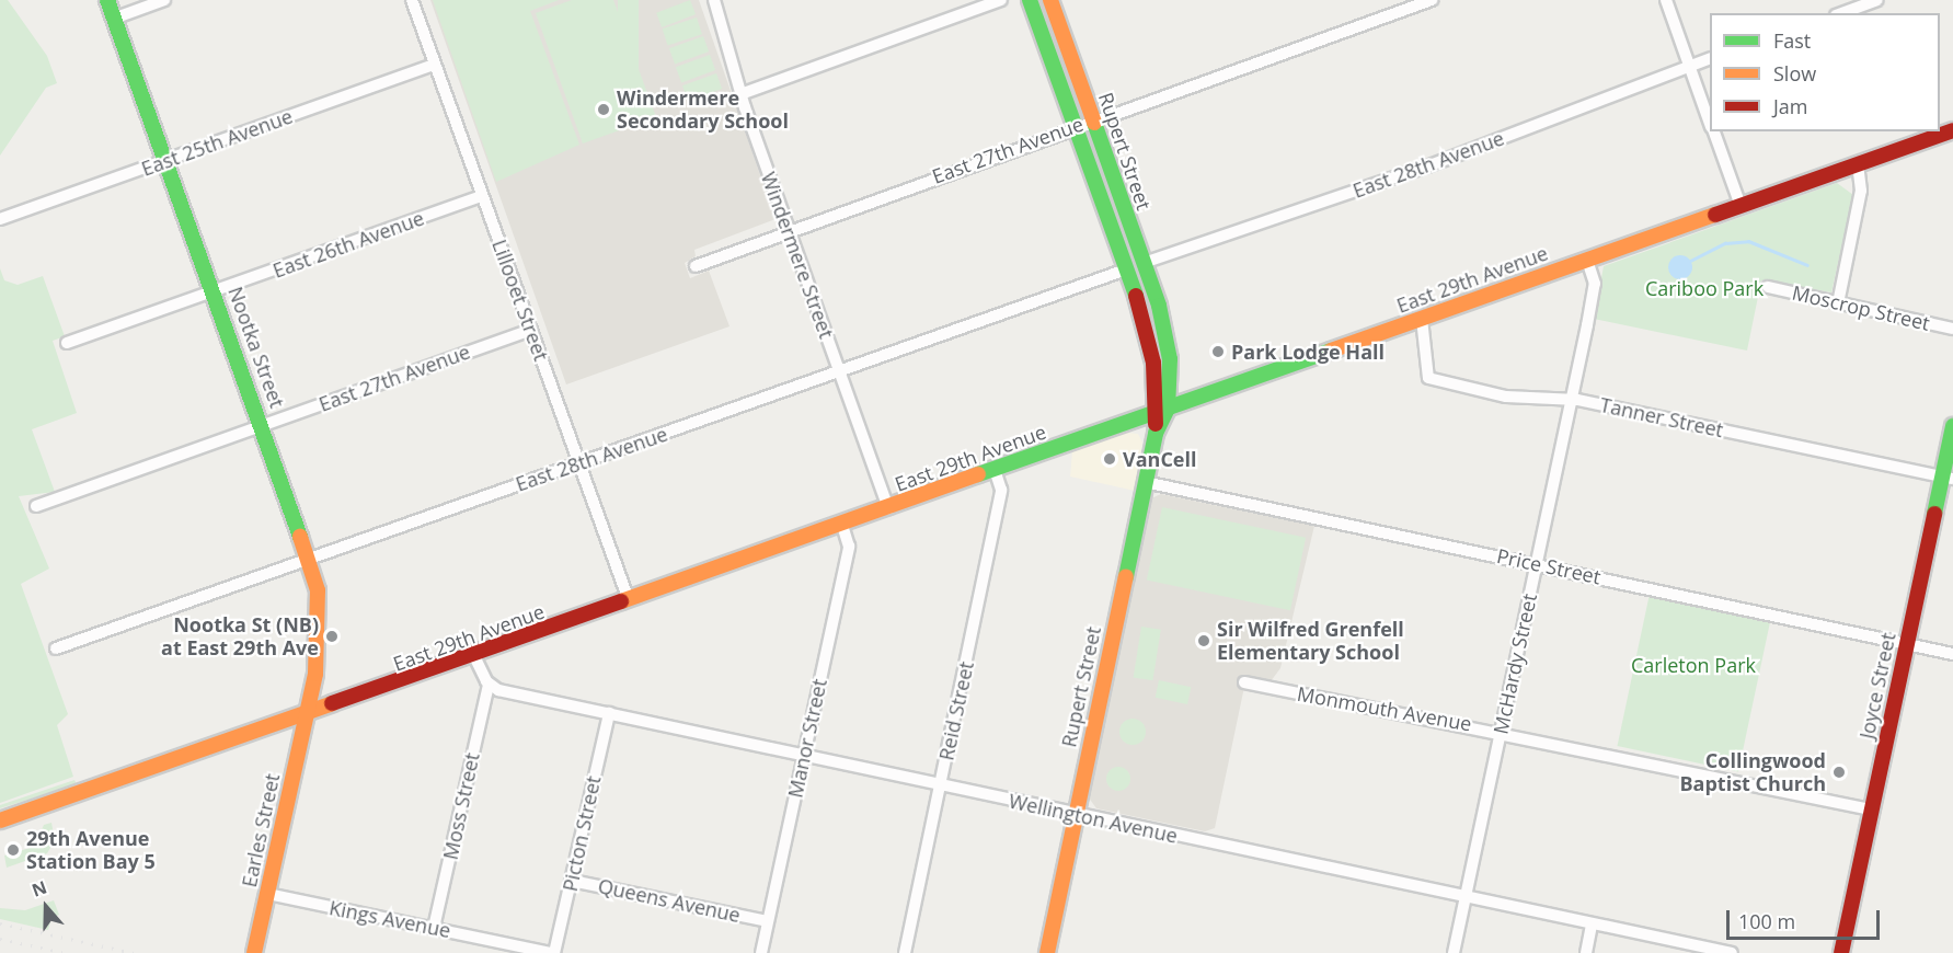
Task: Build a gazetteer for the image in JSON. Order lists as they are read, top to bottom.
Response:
{
  "streets": {
    "street": [
      "East 25th Avenue",
      "East 27th Avenue",
      "Rupert Street",
      "East 28th Avenue",
      "East 26th Avenue",
      "Windermere Street",
      "East 29th Avenue",
      "Lillooet Street",
      "Moscrop Street",
      "Nootka Street",
      "Tanner Street",
      "Price Street",
      "McHardy Street",
      "Joyce Street",
      "Monmouth Avenue",
      "Reid Street",
      "Manor Street",
      "Moss Street",
      "Wellington Avenue",
      "Earles Street",
      "Picton Street",
      "Queens Avenue",
      "Kings Avenue"
    ]
  },
  "crossings": [
    ["East 25th Avenue", "Lillooet Street"],
    ["East 25th Avenue", "Nootka Street"],
    ["East 27th Avenue", "Rupert Street"],
    ["East 27th Avenue", "Windermere Street"],
    ["East 27th Avenue", "Lillooet Street"],
    ["East 27th Avenue", "Nootka Street"],
    ["Rupert Street", "East 28th Avenue"],
    ["Rupert Street", "East 29th Avenue"],
    ["Rupert Street", "Price Street"],
    ["Rupert Street", "Wellington Avenue"],
    ["East 28th Avenue", "Windermere Street"],
    ["East 28th Avenue", "Lillooet Street"],
    ["East 28th Avenue", "Nootka Street"],
    ["East 26th Avenue", "Lillooet Street"],
    ["East 26th Avenue", "Nootka Street"],
    ["Windermere Street", "East 29th Avenue"],
    ["East 29th Avenue", "Lillooet Street"],
    ["East 29th Avenue", "Nootka Street"],
    ["East 29th Avenue", "Tanner Street"],
    ["East 29th Avenue", "McHardy Street"],
    ["East 29th Avenue", "Reid Street"],
    ["East 29th Avenue", "Manor Street"],
    ["East 29th Avenue", "Earles Street"],
    ["Nootka Street", "Earles Street"],
    ["Tanner Street", "McHardy Street"],
    ["Tanner Street", "Joyce Street"],
    ["Price Street", "McHardy Street"],
    ["Price Street", "Joyce Street"],
    ["McHardy Street", "Monmouth Avenue"],
    ["McHardy Street", "Wellington Avenue"],
    ["Joyce Street", "Monmouth Avenue"],
    ["Reid Street", "Wellington Avenue"],
    ["Manor Street", "Wellington Avenue"],
    ["Manor Street", "Queens Avenue"],
    ["Moss Street", "Wellington Avenue"],
    ["Moss Street", "Kings Avenue"],
    ["Wellington Avenue", "Picton Street"],
    ["Earles Street", "Kings Avenue"],
    ["Picton Street", "Queens Avenue"],
    ["Picton Street", "Kings Avenue"]
  ],
  "parks": ["Cariboo Park", "Carleton Park"],
  "places": [
    "Windermere Secondary School",
    "Park Lodge Hall",
    "VanCell",
    "Nootka St (NB) at East 29th Ave",
    "Sir Wilfred Grenfell Elementary School",
    "Collingwood Baptist Church",
    "29th Avenue Station Bay 5"
  ],
  "legend": ["Fast", "Slow", "Jam"],
  "scale_bar": "100 m",
  "north": "top"
}
